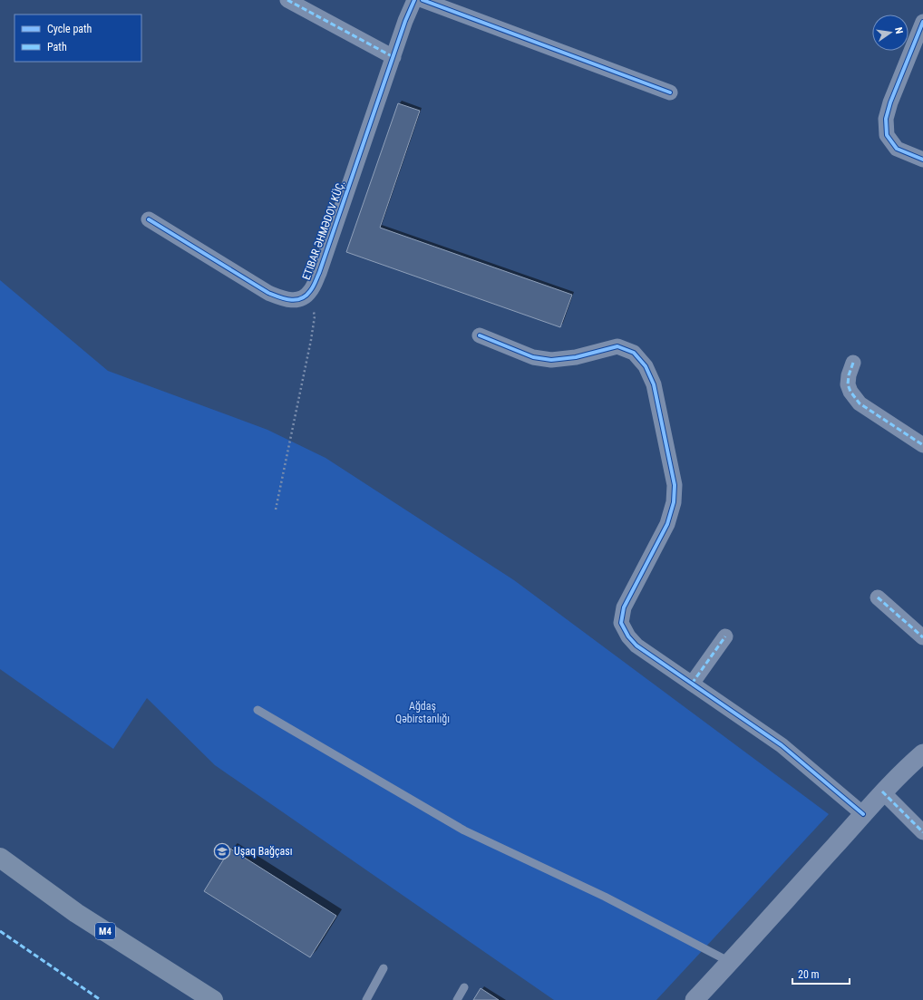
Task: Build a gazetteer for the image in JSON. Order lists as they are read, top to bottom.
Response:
{
  "streets": {
    "highway": ["M4"],
    "street": ["ETIBAR ƏHMƏDOV KÜÇ."]
  },
  "parks": ["Ağdaş Qəbirstanlığı"],
  "places": {
    "school or university": ["Uşaq Bağçası"]
  },
  "legend": ["Cycle path", "Path"],
  "scale_bar": "20 m",
  "north": "right"
}
